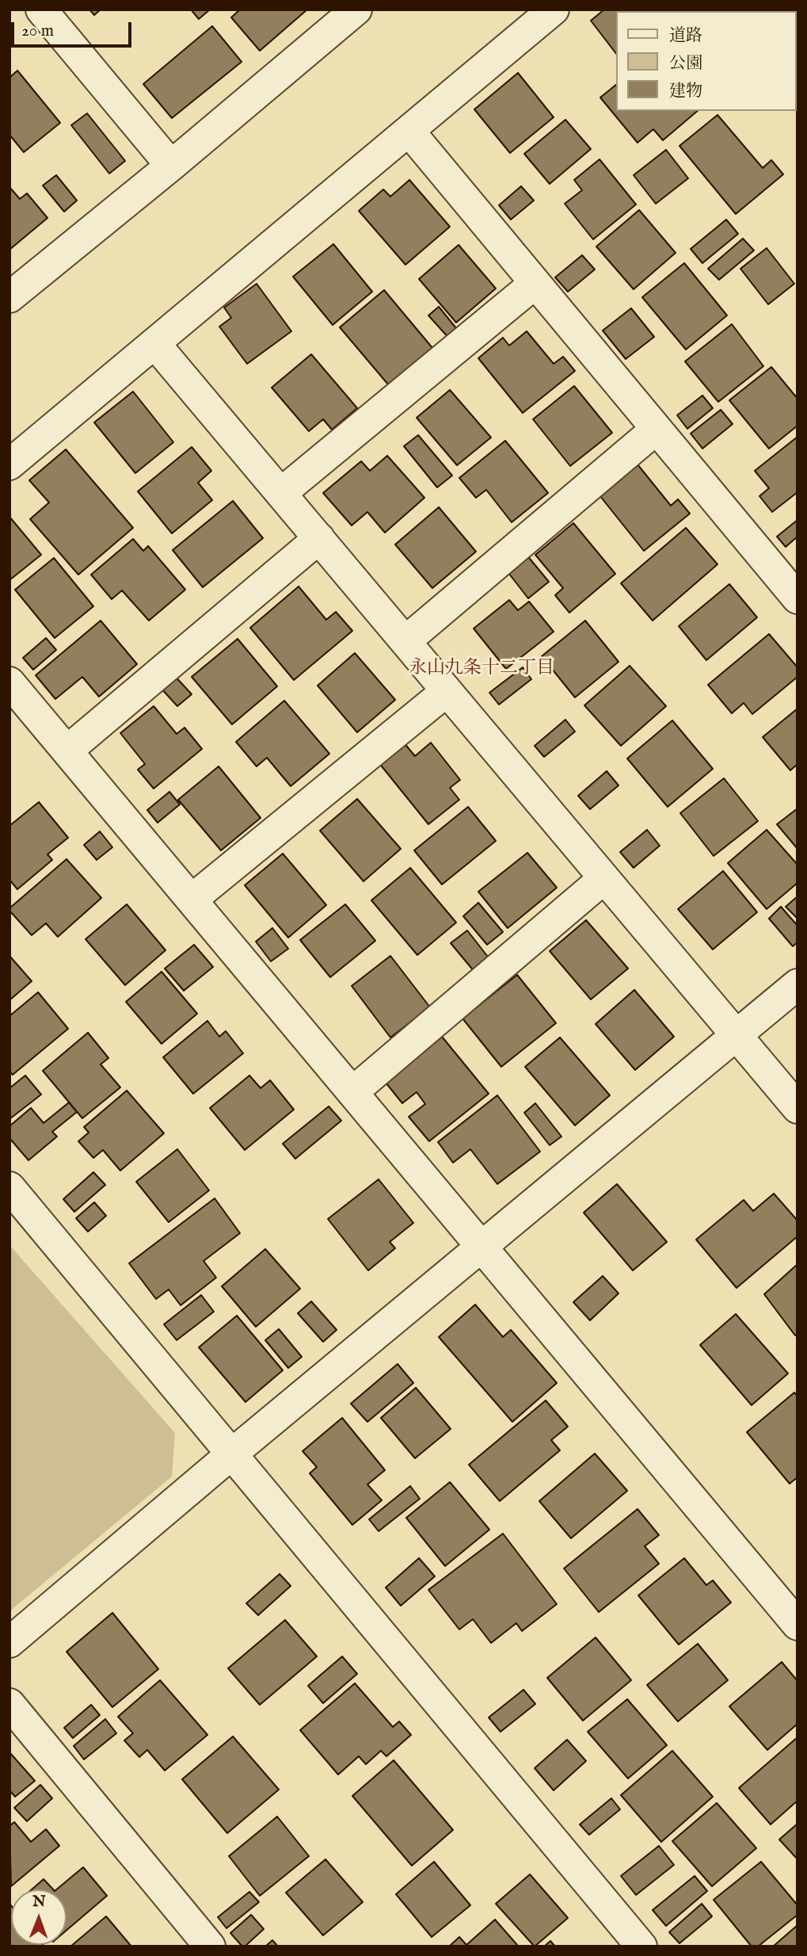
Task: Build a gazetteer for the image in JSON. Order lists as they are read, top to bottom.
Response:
{
  "districts": ["永山九条十二丁目"],
  "legend": ["道路", "公園", "建物"],
  "scale_bar": "20 m",
  "north": "top"
}
